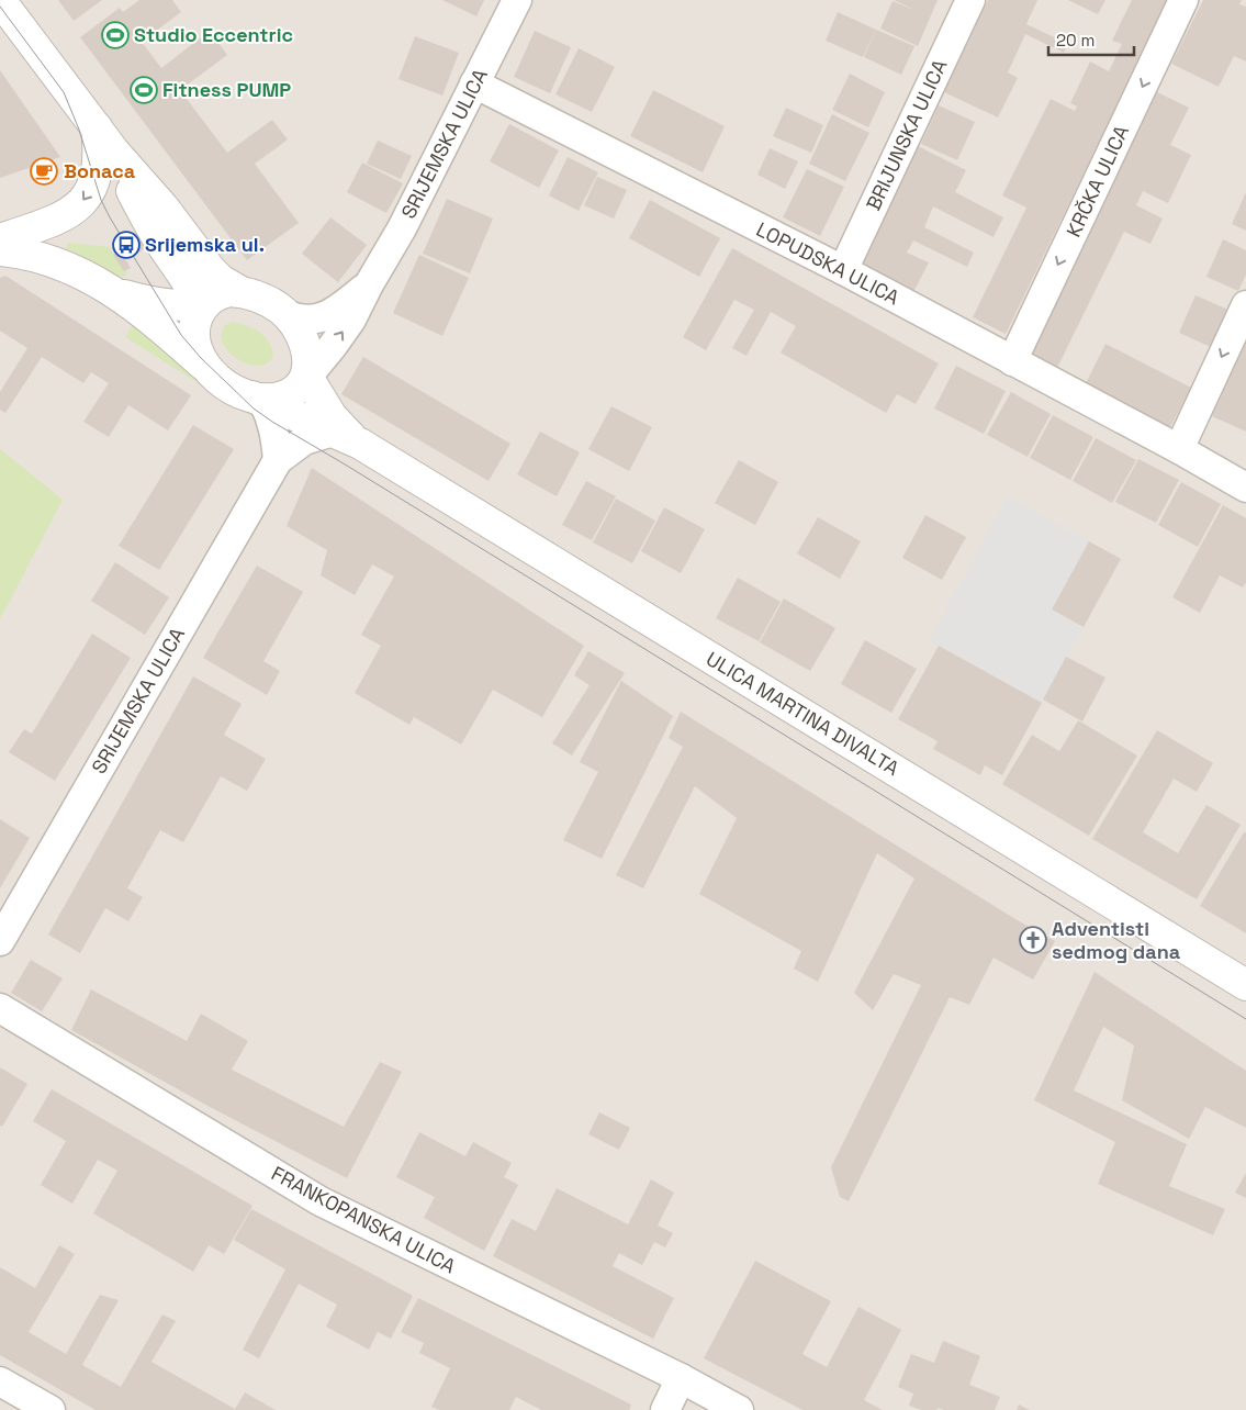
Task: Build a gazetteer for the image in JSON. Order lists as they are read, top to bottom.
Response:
{
  "streets": {
    "street": [
      "BRIJUNSKA ULICA",
      "SRIJEMSKA ULICA",
      "KRČKA ULICA",
      "LOPUDSKA ULICA",
      "ULICA MARTINA DIVALTA",
      "FRANKOPANSKA ULICA"
    ]
  },
  "crossings": [
    ["BRIJUNSKA ULICA", "LOPUDSKA ULICA"],
    ["SRIJEMSKA ULICA", "LOPUDSKA ULICA"],
    ["SRIJEMSKA ULICA", "ULICA MARTINA DIVALTA"],
    ["KRČKA ULICA", "LOPUDSKA ULICA"]
  ],
  "places": {
    "sports": ["Studio Eccentric", "Fitness PUMP"],
    "cafe": ["Bonaca"],
    "bus stop": ["Srijemska ul."],
    "church": ["Adventisti sedmog dana"]
  },
  "scale_bar": "20 m"
}
